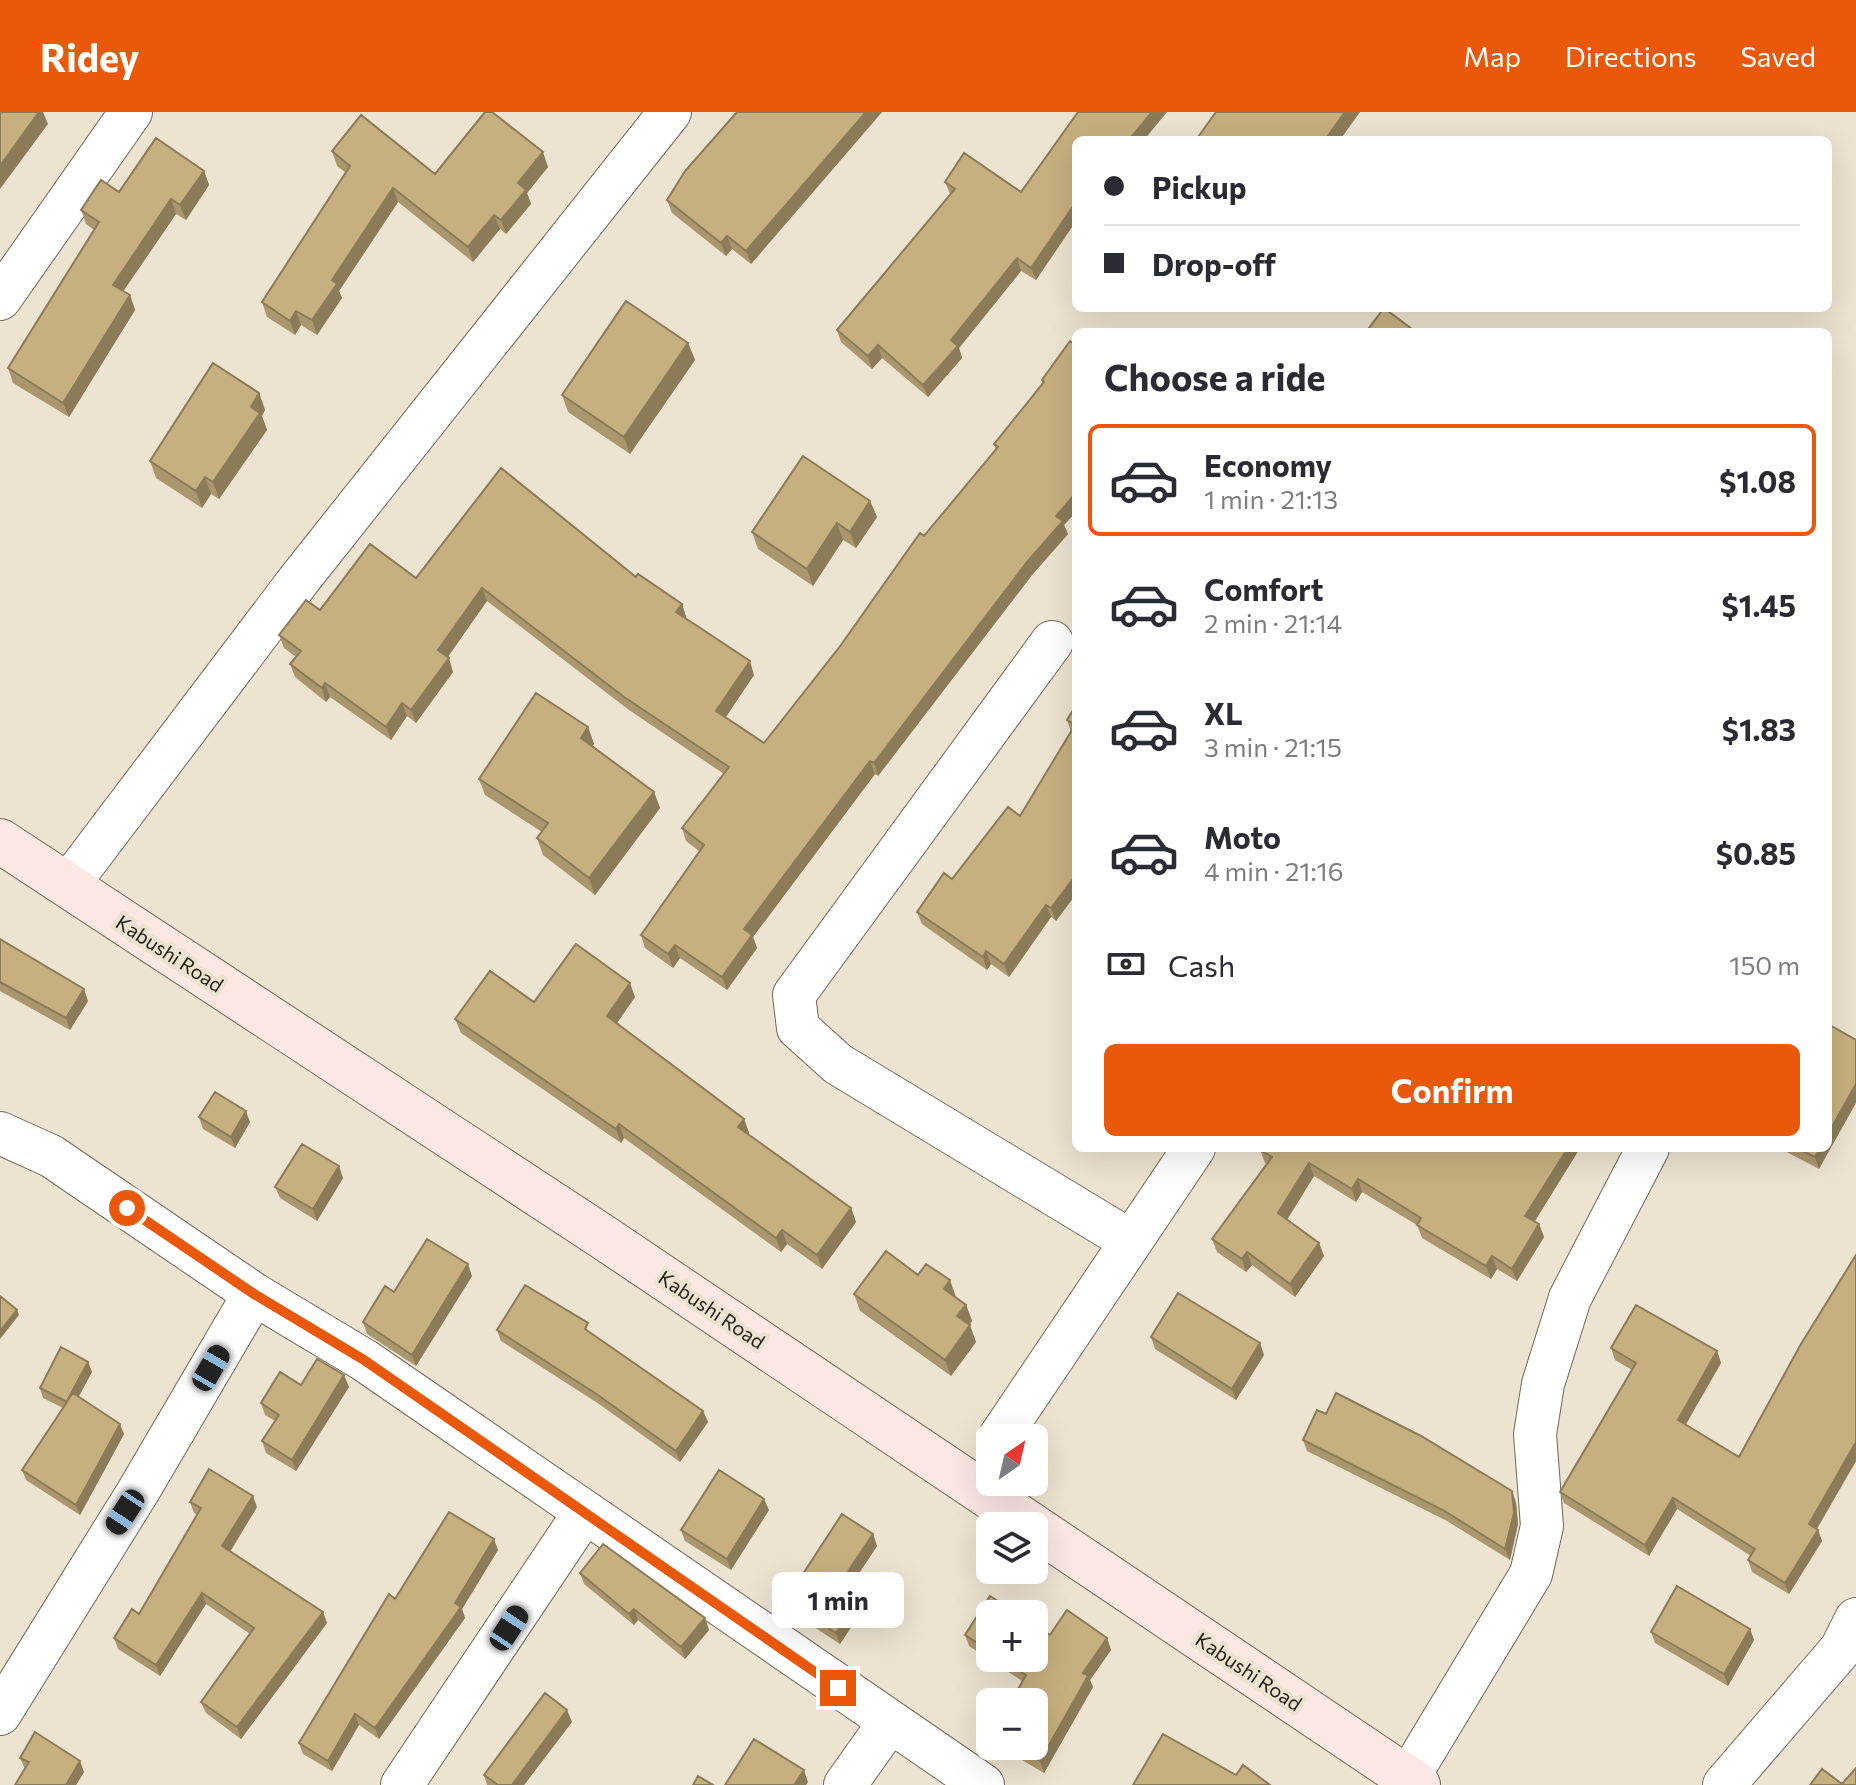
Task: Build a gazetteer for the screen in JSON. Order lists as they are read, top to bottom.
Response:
{
  "streets": {
    "main road": ["Kabushi Road"]
  },
  "north": "top right",
  "page": {
    "header": "Ridey",
    "nav": ["Map", "Directions", "Saved"],
    "banner": ["Pickup", "Drop-off"],
    "heading": "Choose a ride",
    "list": [
      {
        "name": "Economy",
        "note": "1 min · 21:13",
        "value": "$1.08"
      },
      {
        "name": "Comfort",
        "note": "2 min · 21:14",
        "value": "$1.45"
      },
      {
        "name": "XL",
        "note": "3 min · 21:15",
        "value": "$1.83"
      },
      {
        "name": "Moto",
        "note": "4 min · 21:16",
        "value": "$0.85"
      }
    ],
    "pay": ["Cash", "150 m"],
    "buttons": "Confirm",
    "map_buttons": ["+", "−"],
    "bubble": "1 min"
  }
}
